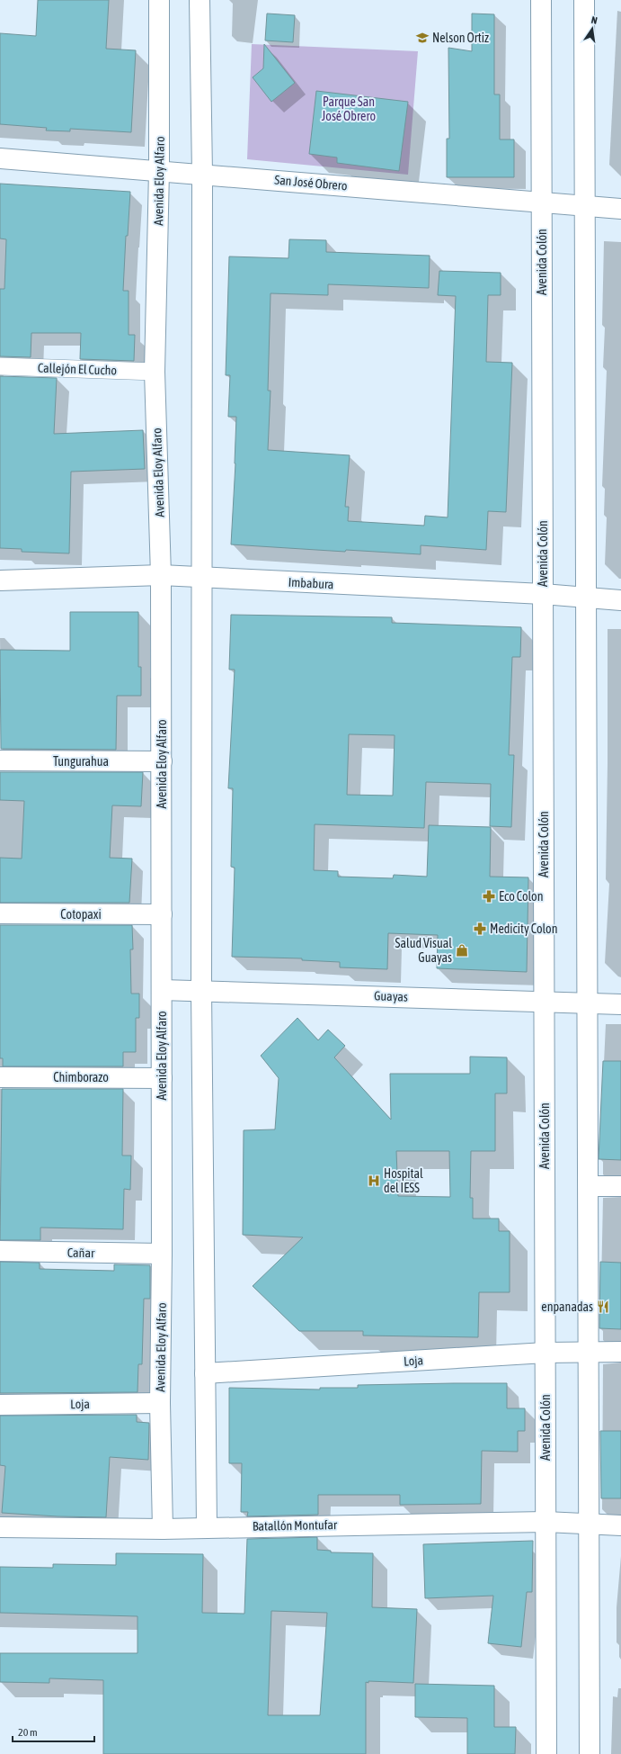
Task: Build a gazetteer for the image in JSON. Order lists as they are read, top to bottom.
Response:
{
  "streets": {
    "street": [
      "Avenida Eloy Alfaro",
      "San José Obrero",
      "Avenida Colón",
      "Callejón El Cucho",
      "Imbabura",
      "Tungurahua",
      "Cotopaxi",
      "Guayas",
      "Chimborazo",
      "Cañar",
      "Loja",
      "Batallón Montufar"
    ]
  },
  "crossings": [
    ["Avenida Eloy Alfaro", "San José Obrero"],
    ["Avenida Eloy Alfaro", "Callejón El Cucho"],
    ["Avenida Eloy Alfaro", "Imbabura"],
    ["Avenida Eloy Alfaro", "Tungurahua"],
    ["Avenida Eloy Alfaro", "Cotopaxi"],
    ["Avenida Eloy Alfaro", "Guayas"],
    ["Avenida Eloy Alfaro", "Chimborazo"],
    ["Avenida Eloy Alfaro", "Cañar"],
    ["Avenida Eloy Alfaro", "Loja"],
    ["Avenida Eloy Alfaro", "Batallón Montufar"],
    ["San José Obrero", "Avenida Colón"],
    ["Avenida Colón", "Imbabura"],
    ["Avenida Colón", "Guayas"],
    ["Avenida Colón", "Loja"],
    ["Avenida Colón", "Batallón Montufar"]
  ],
  "parks": ["Parque San José Obrero"],
  "places": {
    "school or university": ["Nelson Ortiz"],
    "pharmacy": ["Eco Colon", "Medicity Colon"],
    "shop": ["Salud Visual Guayas"],
    "hospital": ["Hospital del IESS"],
    "restaurant": ["enpanadas"]
  },
  "scale_bar": "20 m",
  "north": "top"
}
